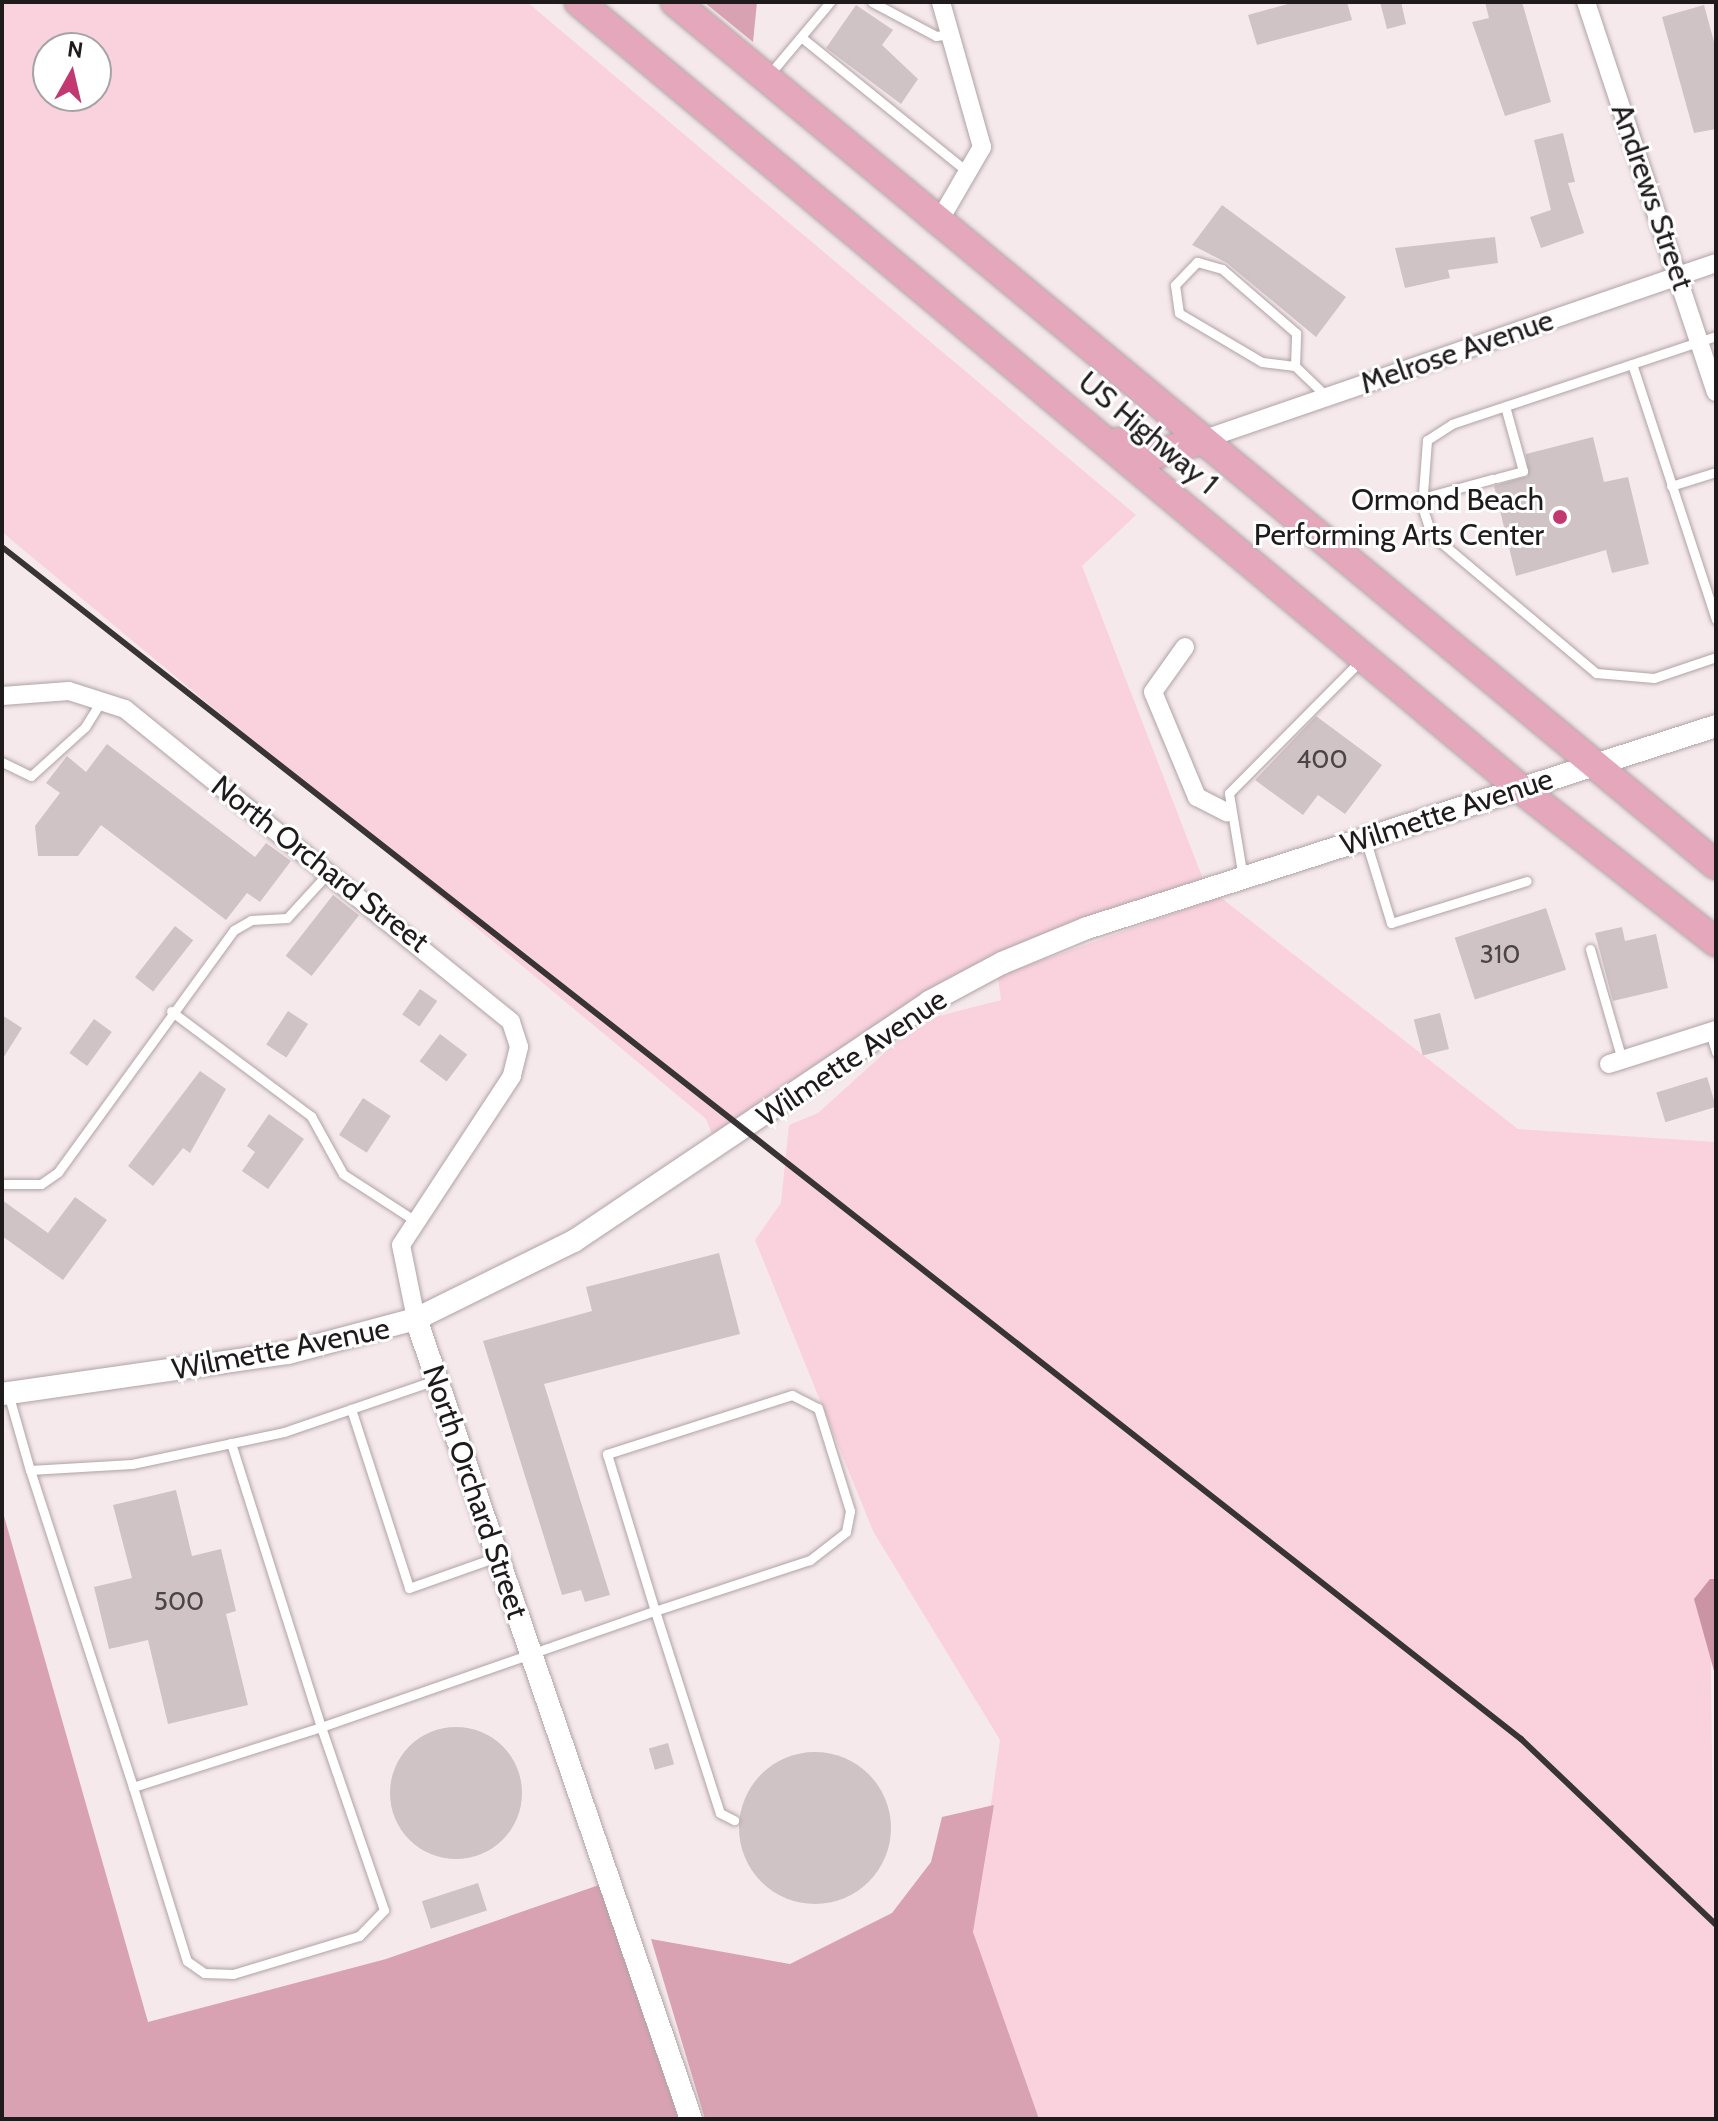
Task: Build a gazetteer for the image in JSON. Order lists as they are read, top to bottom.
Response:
{
  "streets": {
    "main road": ["US Highway 1"],
    "street": [
      "Andrews Street",
      "Melrose Avenue",
      "Wilmette Avenue",
      "North Orchard Street"
    ]
  },
  "crossings": [
    ["Andrews Street", "Melrose Avenue"],
    ["Melrose Avenue", "US Highway 1"],
    ["US Highway 1", "Wilmette Avenue"],
    ["Wilmette Avenue", "North Orchard Street"]
  ],
  "places": ["Ormond Beach Performing Arts Center"],
  "house_numbers": ["400", "310", "500"],
  "north": "top"
}
